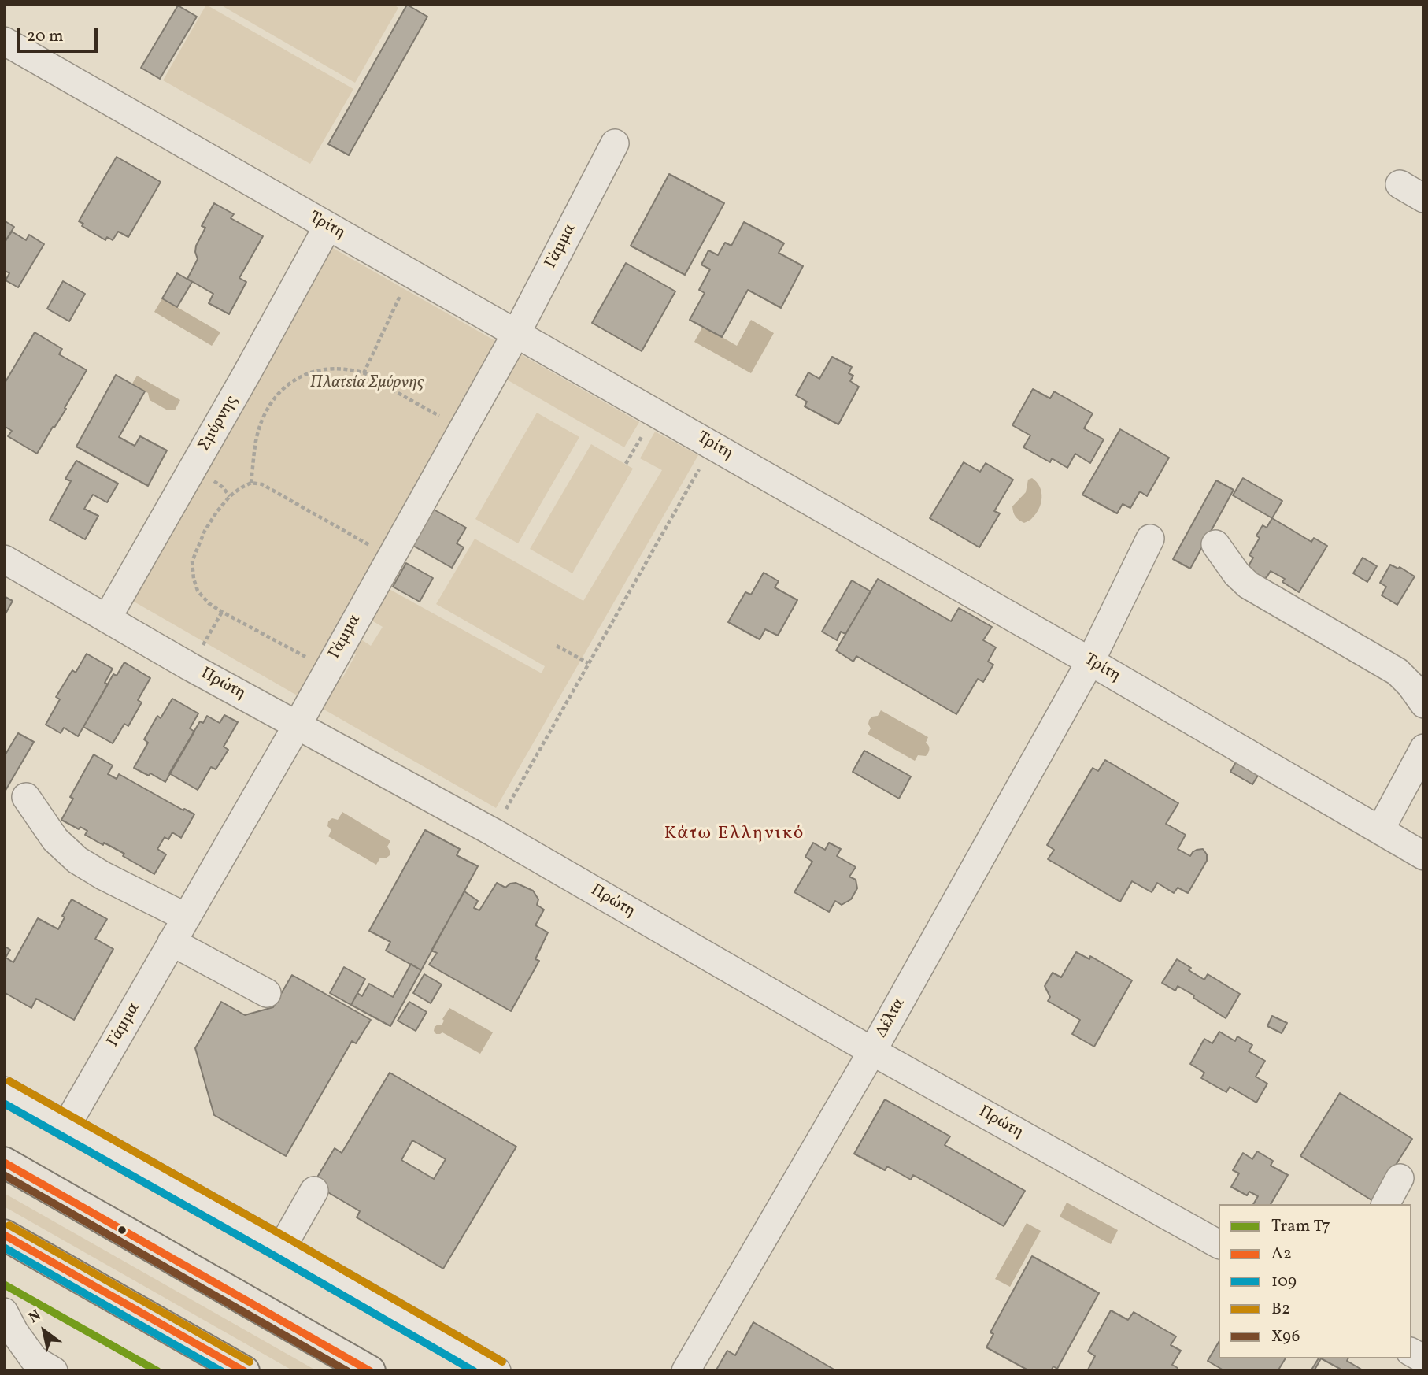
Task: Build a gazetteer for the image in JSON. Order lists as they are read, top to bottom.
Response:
{
  "streets": {
    "street": [
      "Τρίτη",
      "Γάμμα",
      "Σμύρνης",
      "Πρώτη",
      "Δέλτα"
    ]
  },
  "crossings": [
    ["Τρίτη", "Γάμμα"],
    ["Τρίτη", "Σμύρνης"],
    ["Τρίτη", "Δέλτα"],
    ["Γάμμα", "Πρώτη"],
    ["Σμύρνης", "Πρώτη"],
    ["Πρώτη", "Δέλτα"]
  ],
  "districts": ["Κάτω Ελληνικό"],
  "parks": ["Πλατεία Σμύρνης"],
  "lines": [
    "transit line Β2",
    "transit line 109",
    "transit line Α2",
    "transit line Χ96",
    "tram line Τ7"
  ],
  "legend": [
    "Tram Τ7",
    "Α2",
    "109",
    "Β2",
    "Χ96"
  ],
  "scale_bar": "20 m",
  "north": "top left"
}
